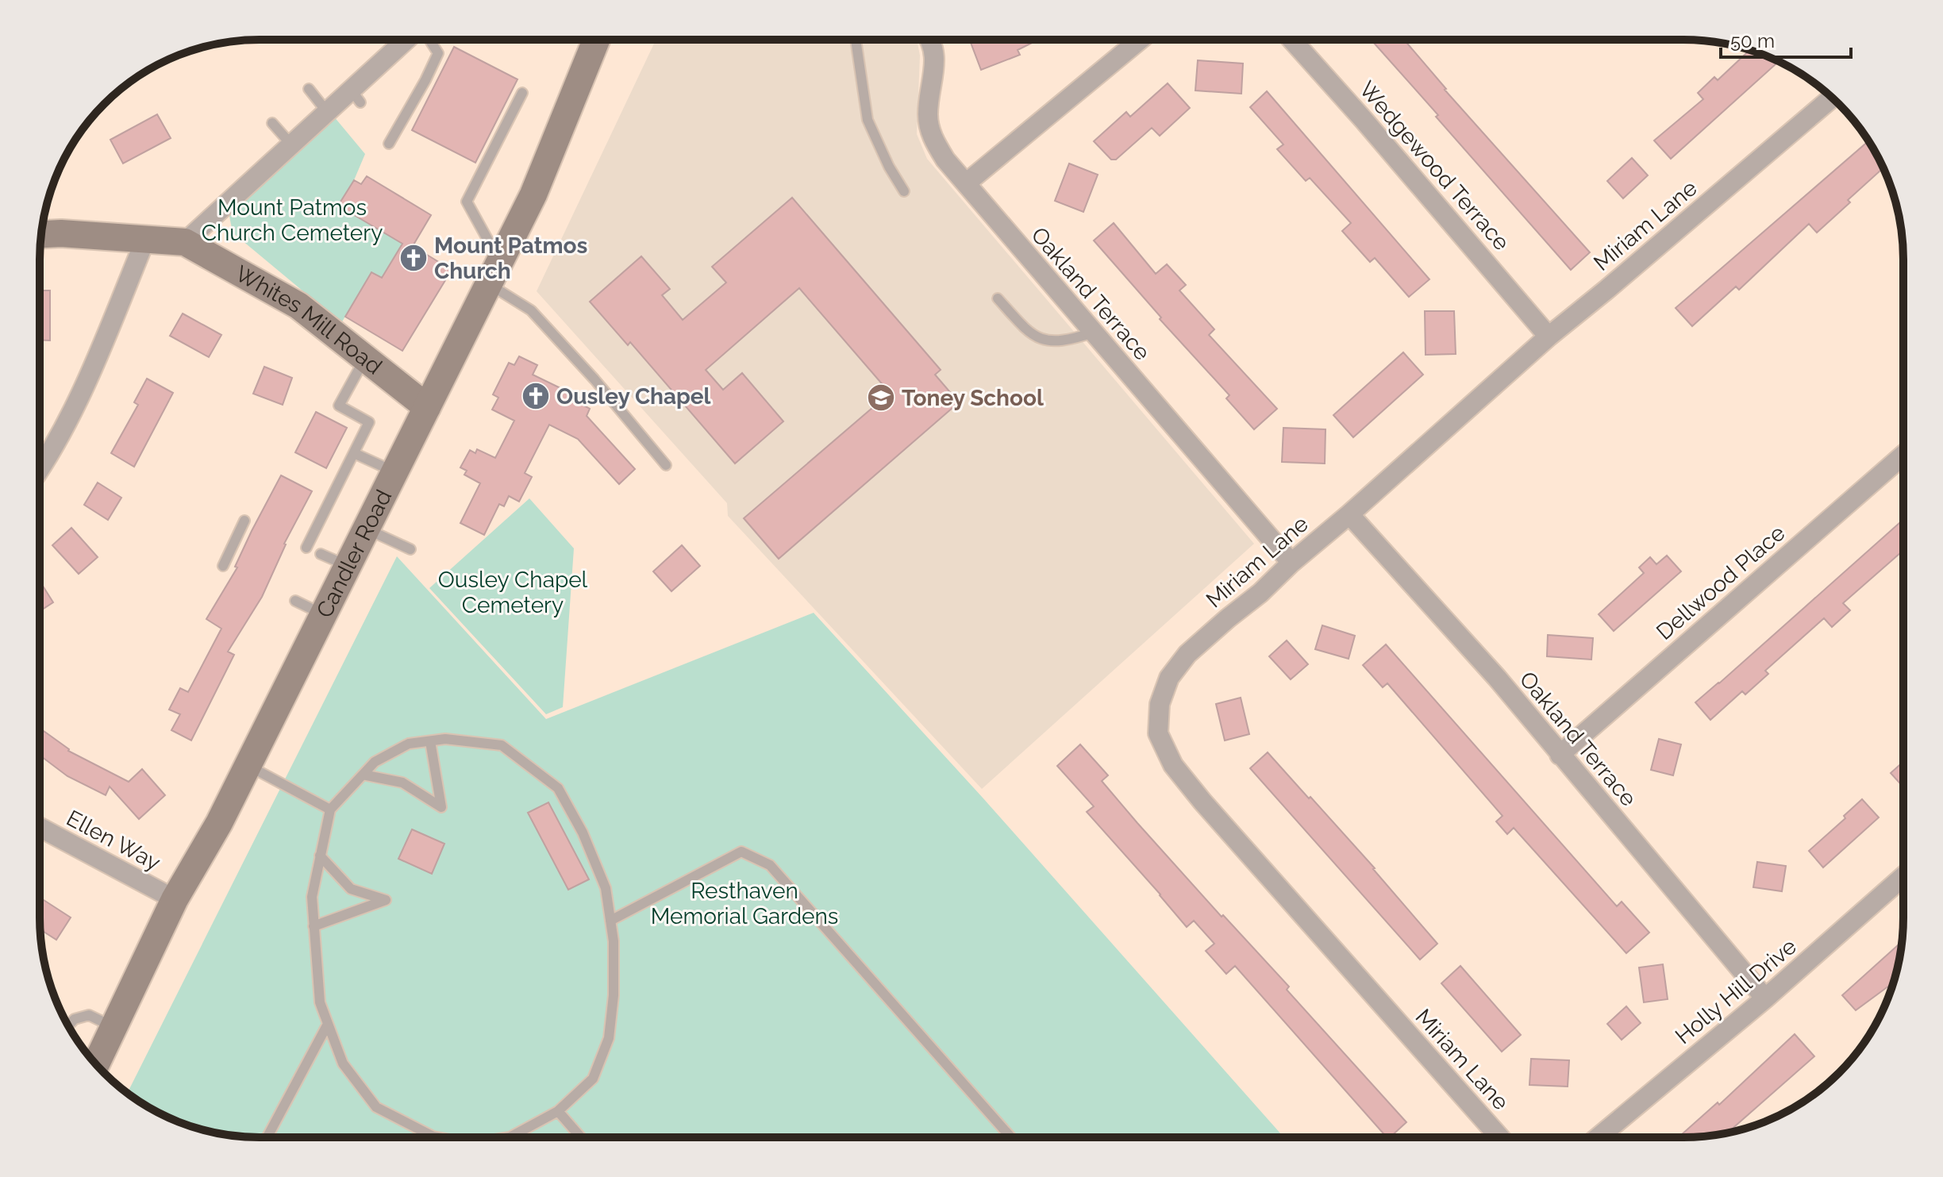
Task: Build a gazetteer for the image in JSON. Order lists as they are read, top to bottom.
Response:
{
  "streets": {
    "main road": ["Whites Mill Road", "Candler Road"],
    "street": [
      "Wedgewood Terrace",
      "Miriam Lane",
      "Oakland Terrace",
      "Dellwood Place",
      "Ellen Way",
      "Holly Hill Drive"
    ]
  },
  "crossings": [
    ["Wedgewood Terrace", "Miriam Lane"],
    ["Miriam Lane", "Oakland Terrace"],
    ["Oakland Terrace", "Dellwood Place"],
    ["Oakland Terrace", "Holly Hill Drive"],
    ["Whites Mill Road", "Candler Road"],
    ["Candler Road", "Ellen Way"]
  ],
  "parks": ["Mount Patmos Church Cemetery", "Ousley Chapel Cemetery", "Resthaven Memorial Gardens"],
  "places": {
    "church": ["Mount Patmos Church", "Ousley Chapel"],
    "school or university": ["Toney School"]
  },
  "scale_bar": "50 m"
}
